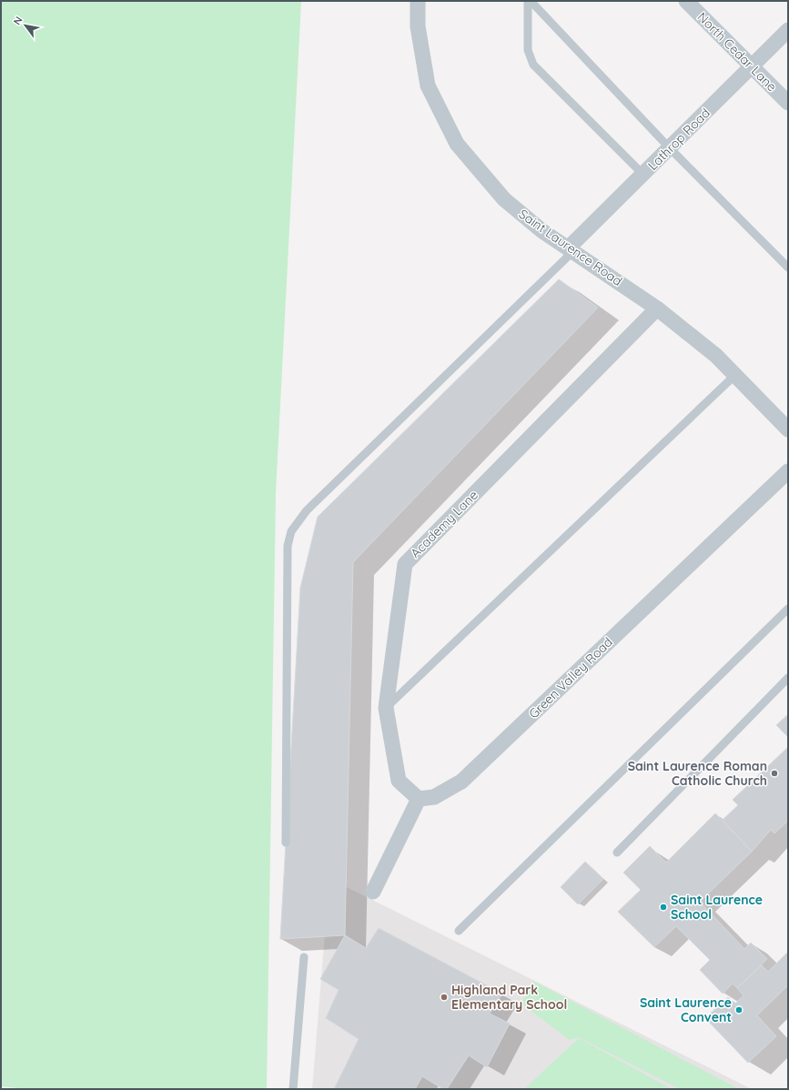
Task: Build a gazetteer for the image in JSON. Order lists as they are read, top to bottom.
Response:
{
  "streets": {
    "street": [
      "North Cedar Lane",
      "Lathrop Road",
      "Saint Laurence Road",
      "Academy Lane",
      "Green Valley Road"
    ]
  },
  "crossings": [
    ["North Cedar Lane", "Lathrop Road"],
    ["Lathrop Road", "Saint Laurence Road"],
    ["Saint Laurence Road", "Academy Lane"],
    ["Academy Lane", "Green Valley Road"]
  ],
  "places": [
    "Saint Laurence Roman Catholic Church",
    "Saint Laurence School",
    "Highland Park Elementary School",
    "Saint Laurence Convent"
  ],
  "north": "top left"
}
